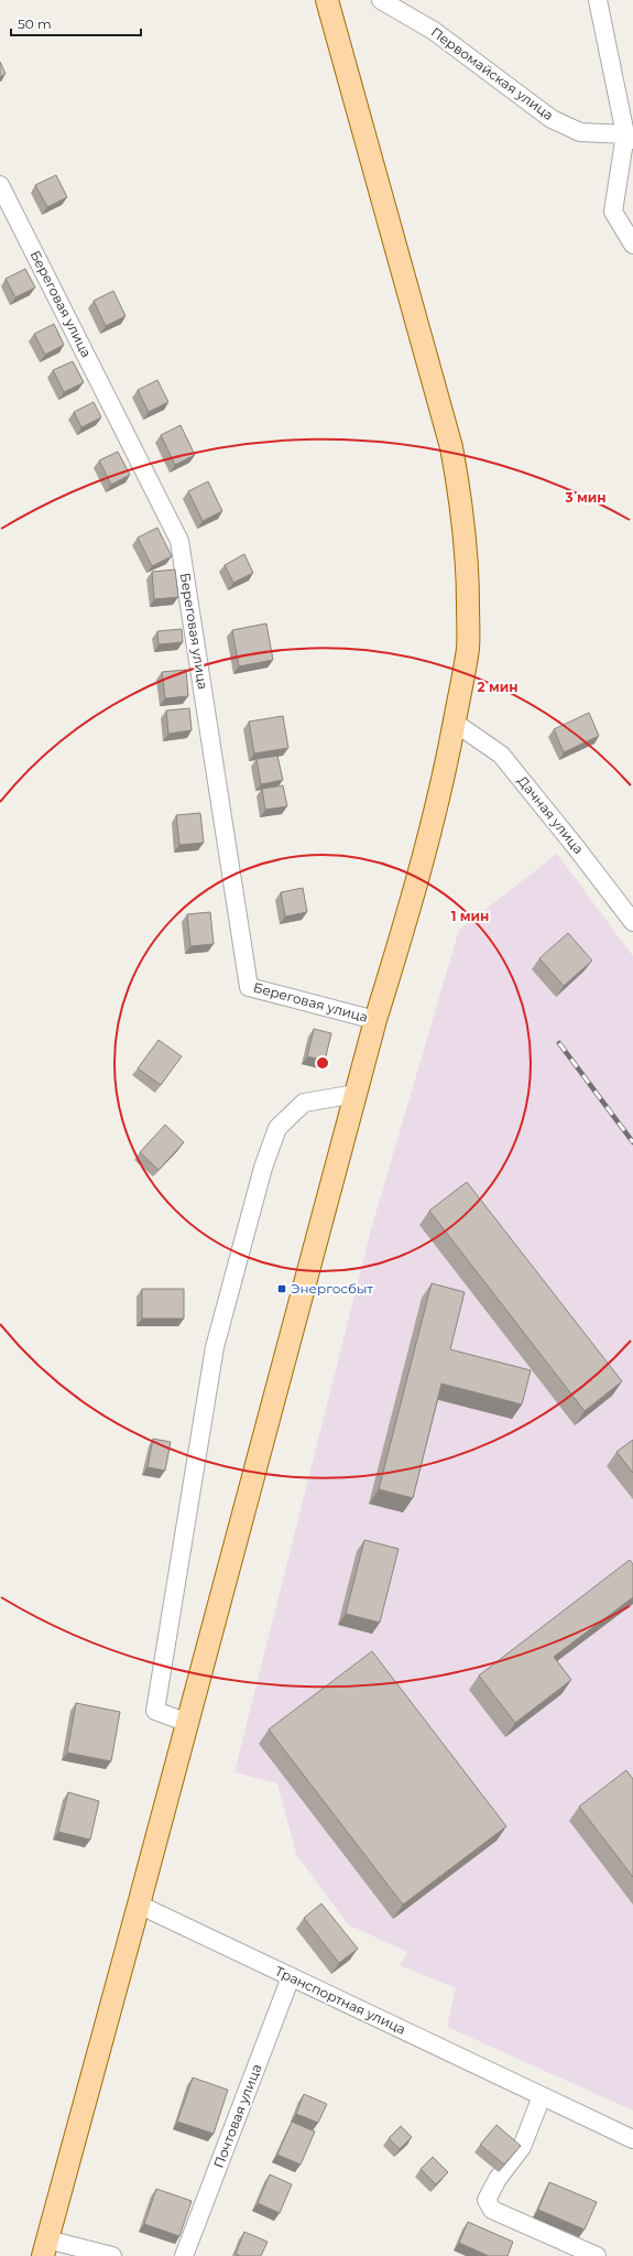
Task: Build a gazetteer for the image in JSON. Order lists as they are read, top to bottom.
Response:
{
  "streets": {
    "street": [
      "Первомайская улица",
      "Береговая улица",
      "Дачная улица",
      "Транспортная улица",
      "Почтовая улица"
    ]
  },
  "crossings": [
    ["Транспортная улица", "Почтовая улица"]
  ],
  "places": {
    "transit": ["Энергосбыт"]
  },
  "scale_bar": "50 m",
  "rings": ["3 мин", "2 мин", "1 мин"]
}
